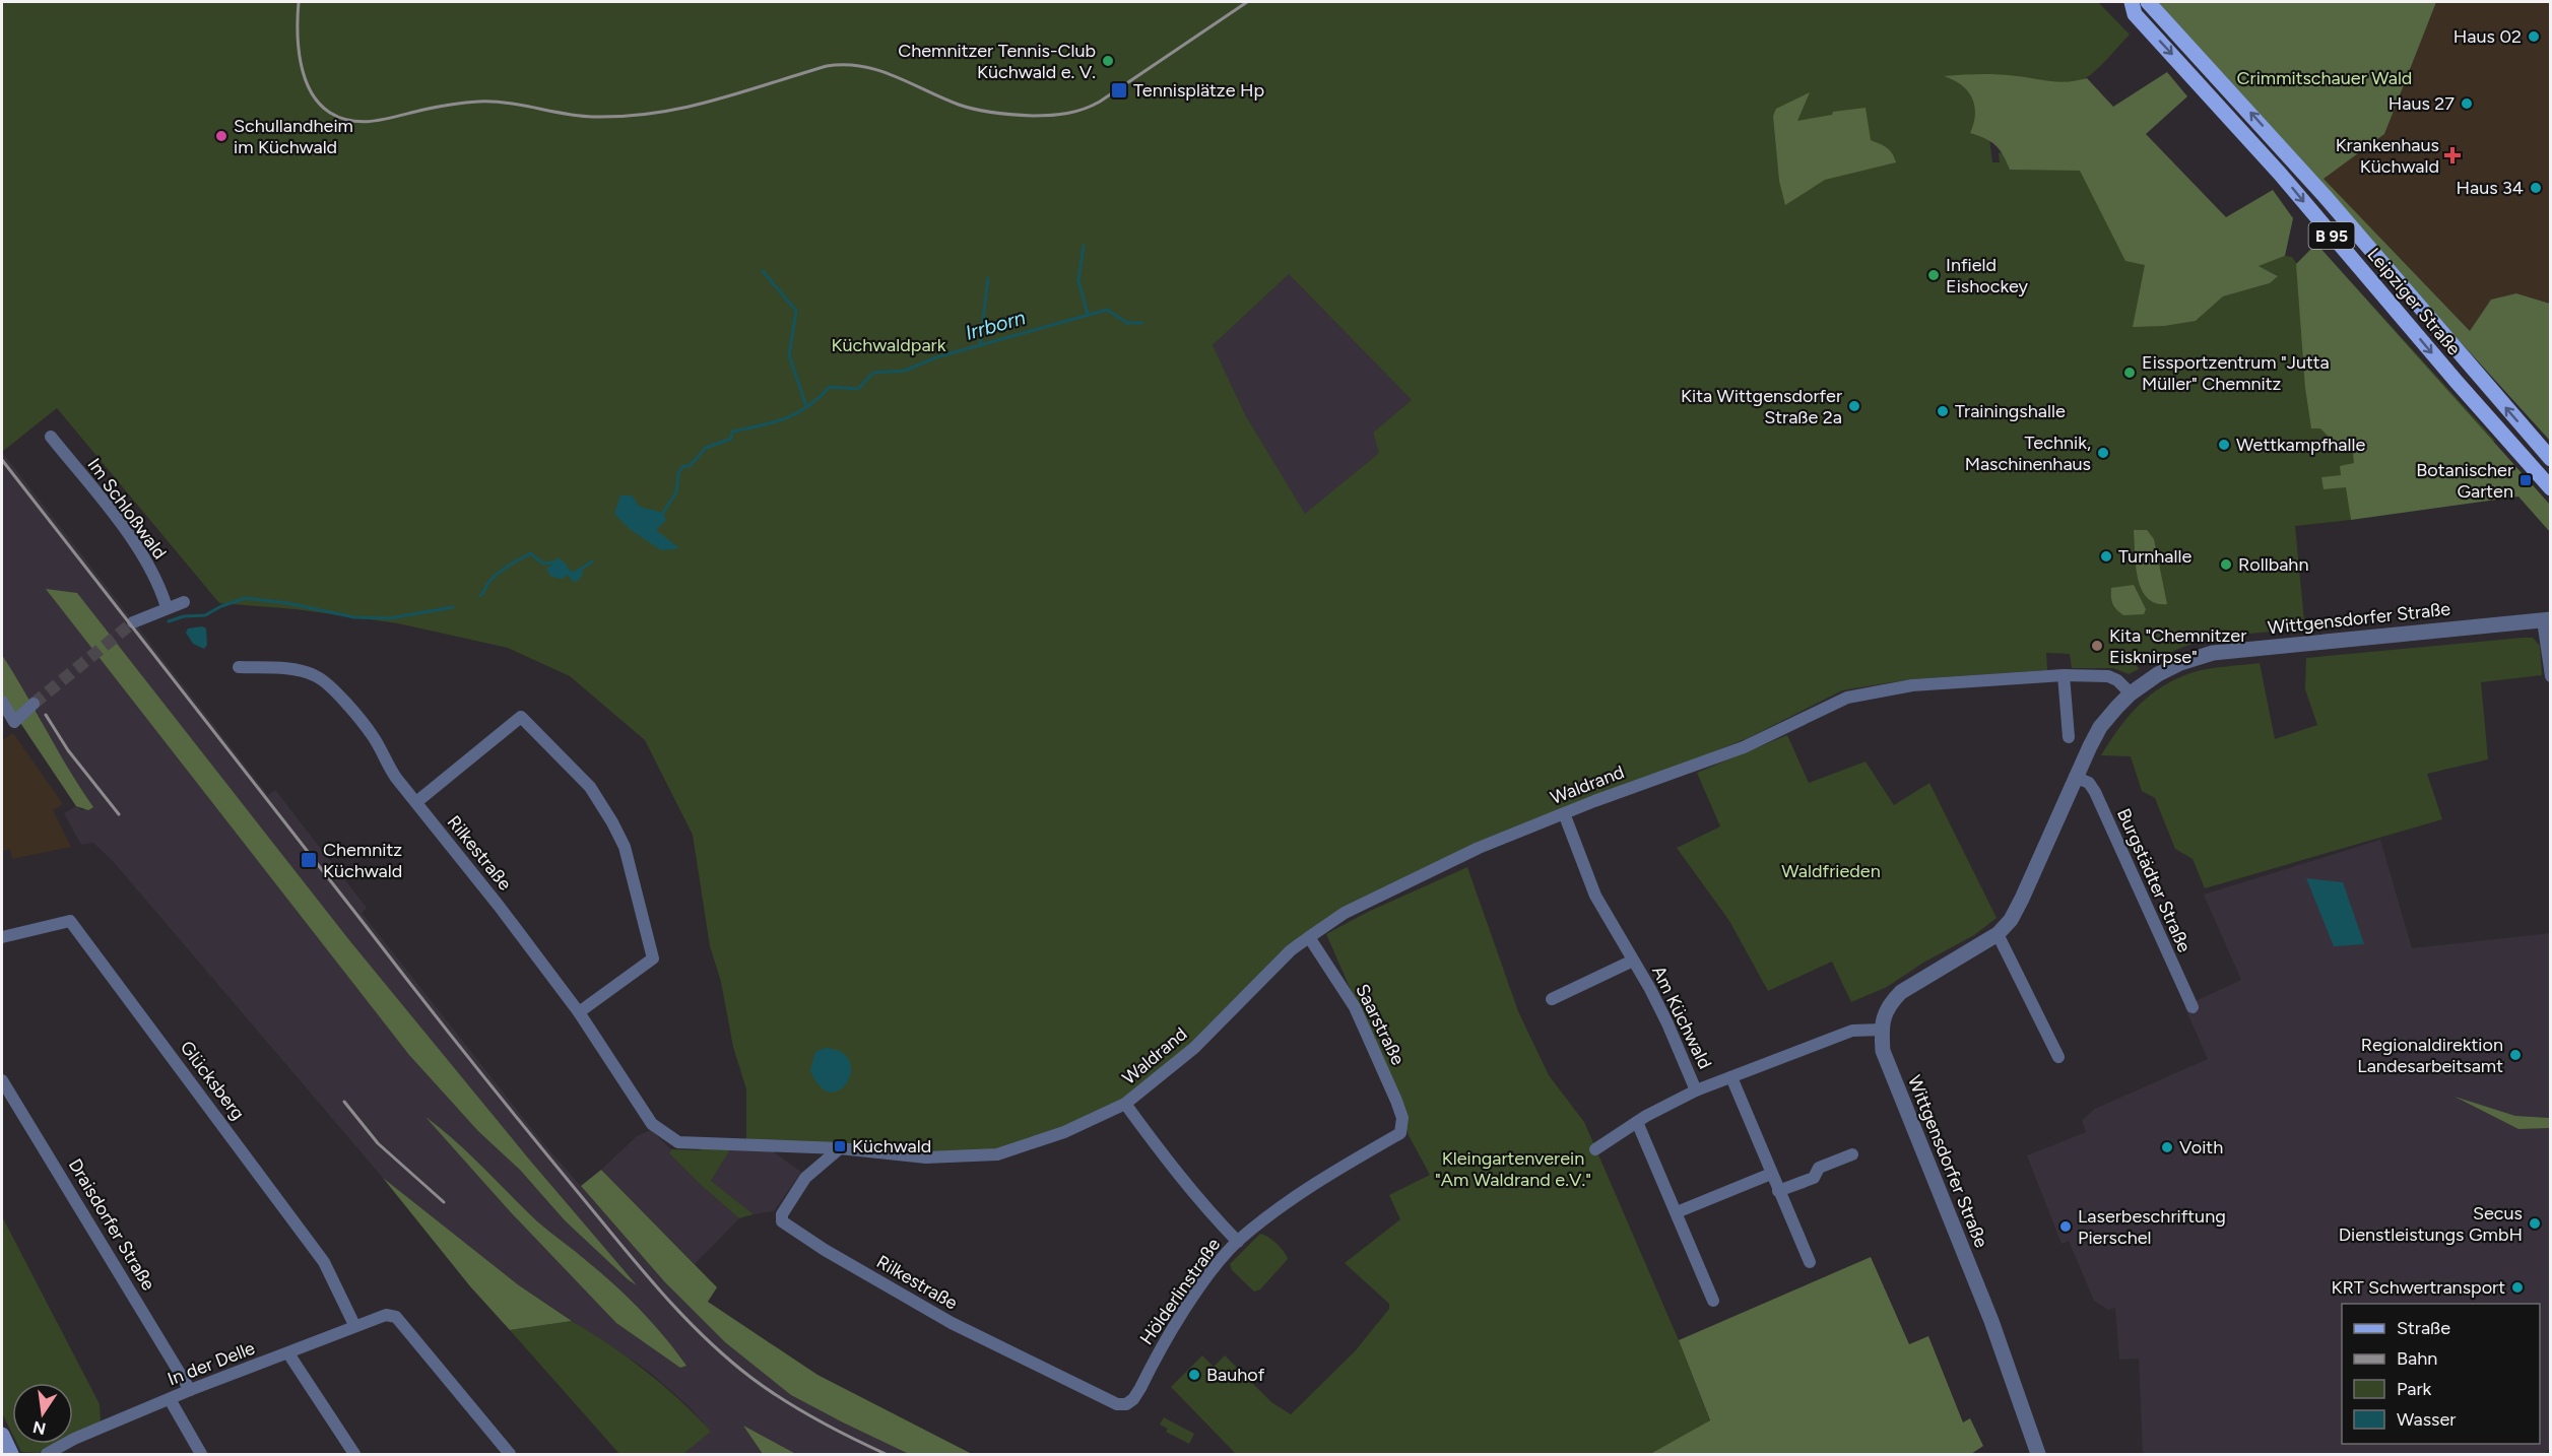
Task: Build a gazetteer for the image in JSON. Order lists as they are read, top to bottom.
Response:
{
  "streets": {
    "main road": ["B 95", "Leipziger Straße"],
    "street": [
      "Im Schloßwald",
      "Wittgensdorfer Straße",
      "Waldrand",
      "Rilkestraße",
      "Burgstädter Straße",
      "Am Küchwald",
      "Saarstraße",
      "Glücksberg",
      "Draisdorfer Straße",
      "Hölderlinstraße",
      "In der Delle"
    ]
  },
  "crossings": [
    ["Wittgensdorfer Straße", "Waldrand"],
    ["Wittgensdorfer Straße", "Burgstädter Straße"],
    ["Wittgensdorfer Straße", "Am Küchwald"],
    ["Waldrand", "Rilkestraße"],
    ["Waldrand", "Am Küchwald"],
    ["Waldrand", "Saarstraße"],
    ["Waldrand", "Hölderlinstraße"],
    ["Rilkestraße", "Hölderlinstraße"],
    ["Saarstraße", "Hölderlinstraße"],
    ["Glücksberg", "In der Delle"],
    ["Draisdorfer Straße", "In der Delle"]
  ],
  "water": ["Irrborn"],
  "parks": [
    "Crimmitschauer Wald",
    "Küchwaldpark",
    "Waldfrieden",
    "Kleingartenverein \"Am Waldrand e.V.\""
  ],
  "places": {
    "other": [
      "Haus 02",
      "Chemnitzer Tennis-Club Küchwald e. V.",
      "Haus 27",
      "Schullandheim im Küchwald",
      "Haus 34",
      "Infield Eishockey",
      "Eissportzentrum \"Jutta Müller\" Chemnitz",
      "Kita Wittgensdorfer Straße 2a",
      "Trainingshalle",
      "Wettkampfhalle",
      "Technik, Maschinenhaus",
      "Turnhalle",
      "Rollbahn",
      "Kita \"Chemnitzer Eisknirpse\"",
      "Regionaldirektion Landesarbeitsamt",
      "Voith",
      "Secus Dienstleistungs GmbH",
      "Laserbeschriftung Pierschel",
      "KRT Schwertransport",
      "Bauhof"
    ],
    "transit": [
      "Tennisplätze Hp",
      "Botanischer Garten",
      "Chemnitz Küchwald",
      "Küchwald"
    ],
    "health": ["Krankenhaus Küchwald"]
  },
  "legend": [
    "Straße",
    "Bahn",
    "Park",
    "Wasser"
  ],
  "north": "bottom"
}
